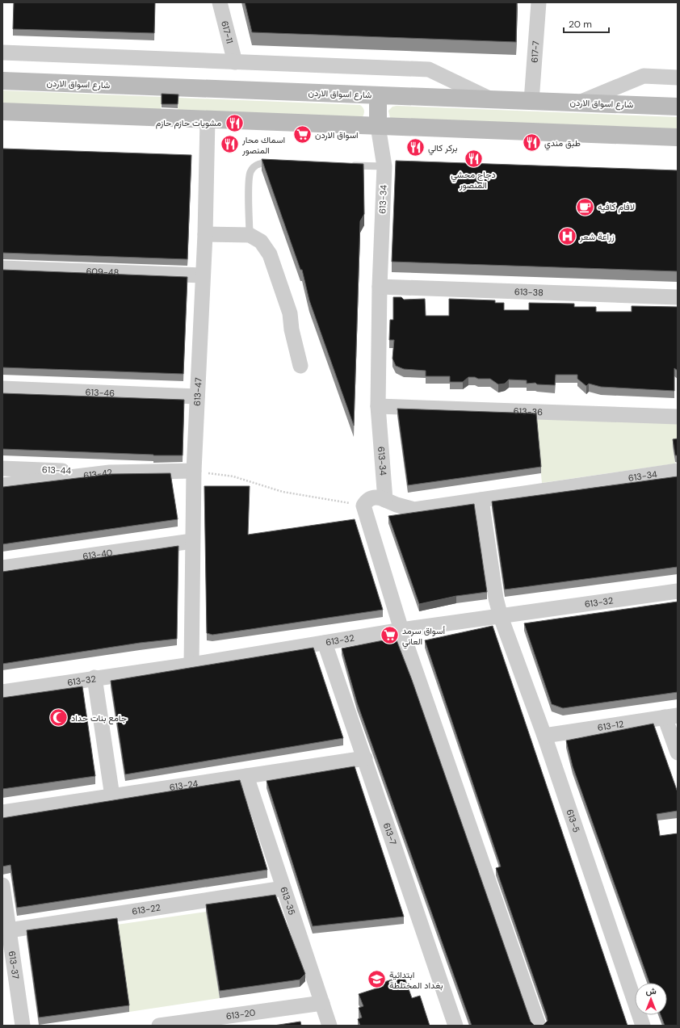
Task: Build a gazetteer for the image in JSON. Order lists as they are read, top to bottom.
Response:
{
  "streets": {
    "main road": ["شارع اسواق الاردن"],
    "street": [
      "617-11",
      "617-7",
      "613-34",
      "609-48",
      "613-38",
      "613-47",
      "613-46",
      "613-36",
      "613-44",
      "613-42",
      "613-40",
      "613-32",
      "613-12",
      "613-24",
      "613-5",
      "613-7",
      "613-35",
      "613-22",
      "613-37",
      "613-20"
    ]
  },
  "crossings": [
    ["617-7", "شارع اسواق الاردن"],
    ["613-34", "613-38"],
    ["613-34", "613-36"],
    ["613-34", "613-5"],
    ["609-48", "613-47"],
    ["613-47", "613-46"],
    ["613-47", "613-42"],
    ["613-47", "613-40"],
    ["613-47", "613-32"],
    ["613-44", "613-42"],
    ["613-32", "613-5"],
    ["613-32", "613-7"],
    ["613-12", "613-5"],
    ["613-24", "613-7"],
    ["613-24", "613-35"],
    ["613-35", "613-22"],
    ["613-35", "613-20"],
    ["613-22", "613-37"]
  ],
  "places": {
    "restaurant": [
      "مشويات حازم حازم",
      "طبق مندي",
      "اسماك محار المنصور",
      "بركر كالي",
      "دجاج محشي المنصور"
    ],
    "supermarket": ["اسواق الاردن", "أسواق سرمد العاني"],
    "cafe": ["لافام كافيه"],
    "hospital": ["زراعة شعر"],
    "mosque": ["جامع بنات حداد"],
    "school or university": ["ابتدائية بغداد المختلطة"]
  },
  "scale_bar": "20 m",
  "north": "top"
}
